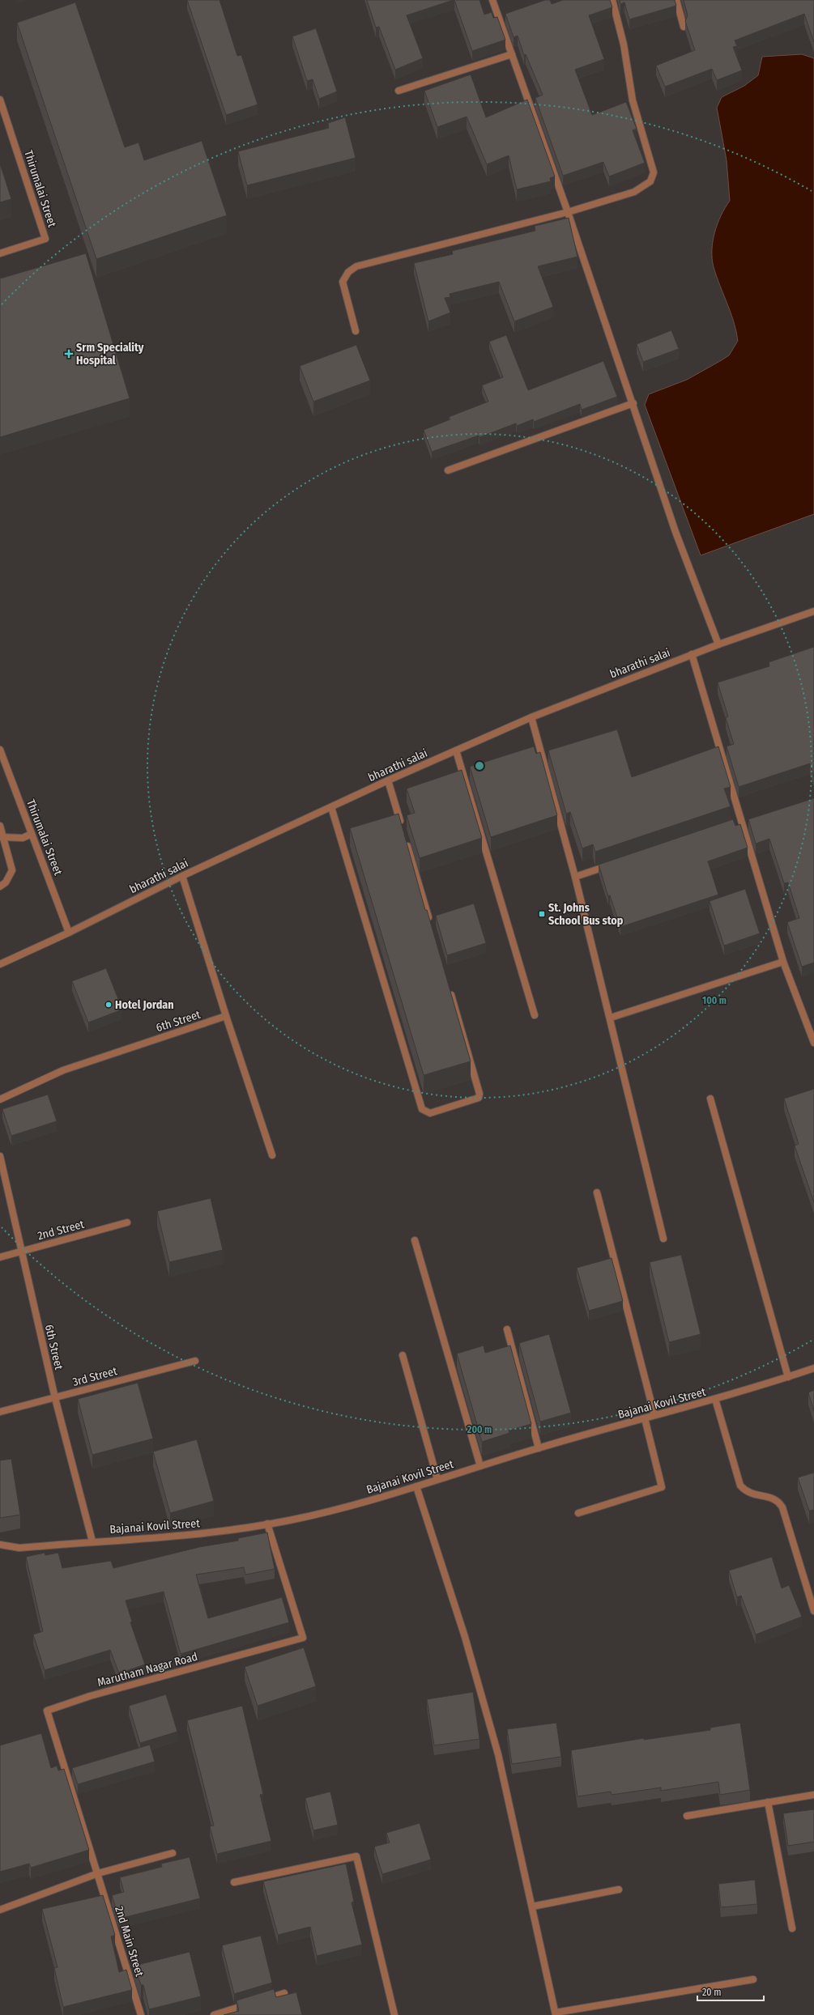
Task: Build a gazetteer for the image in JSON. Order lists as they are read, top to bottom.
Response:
{
  "streets": {
    "street": [
      "Thirumalai Street",
      "bharathi salai",
      "6th Street",
      "2nd Street",
      "3rd Street",
      "Bajanai Kovil Street",
      "Marutham Nagar Road",
      "2nd Main Street"
    ]
  },
  "crossings": [
    ["Thirumalai Street", "bharathi salai"],
    ["6th Street", "2nd Street"],
    ["6th Street", "3rd Street"],
    ["6th Street", "Bajanai Kovil Street"],
    ["Bajanai Kovil Street", "Marutham Nagar Road"],
    ["Marutham Nagar Road", "2nd Main Street"]
  ],
  "places": {
    "health": ["Srm Speciality Hospital"],
    "transit": ["St. Johns School Bus stop"],
    "other": ["Hotel Jordan"]
  },
  "scale_bar": "20 m",
  "rings": ["100 m", "200 m"]
}
